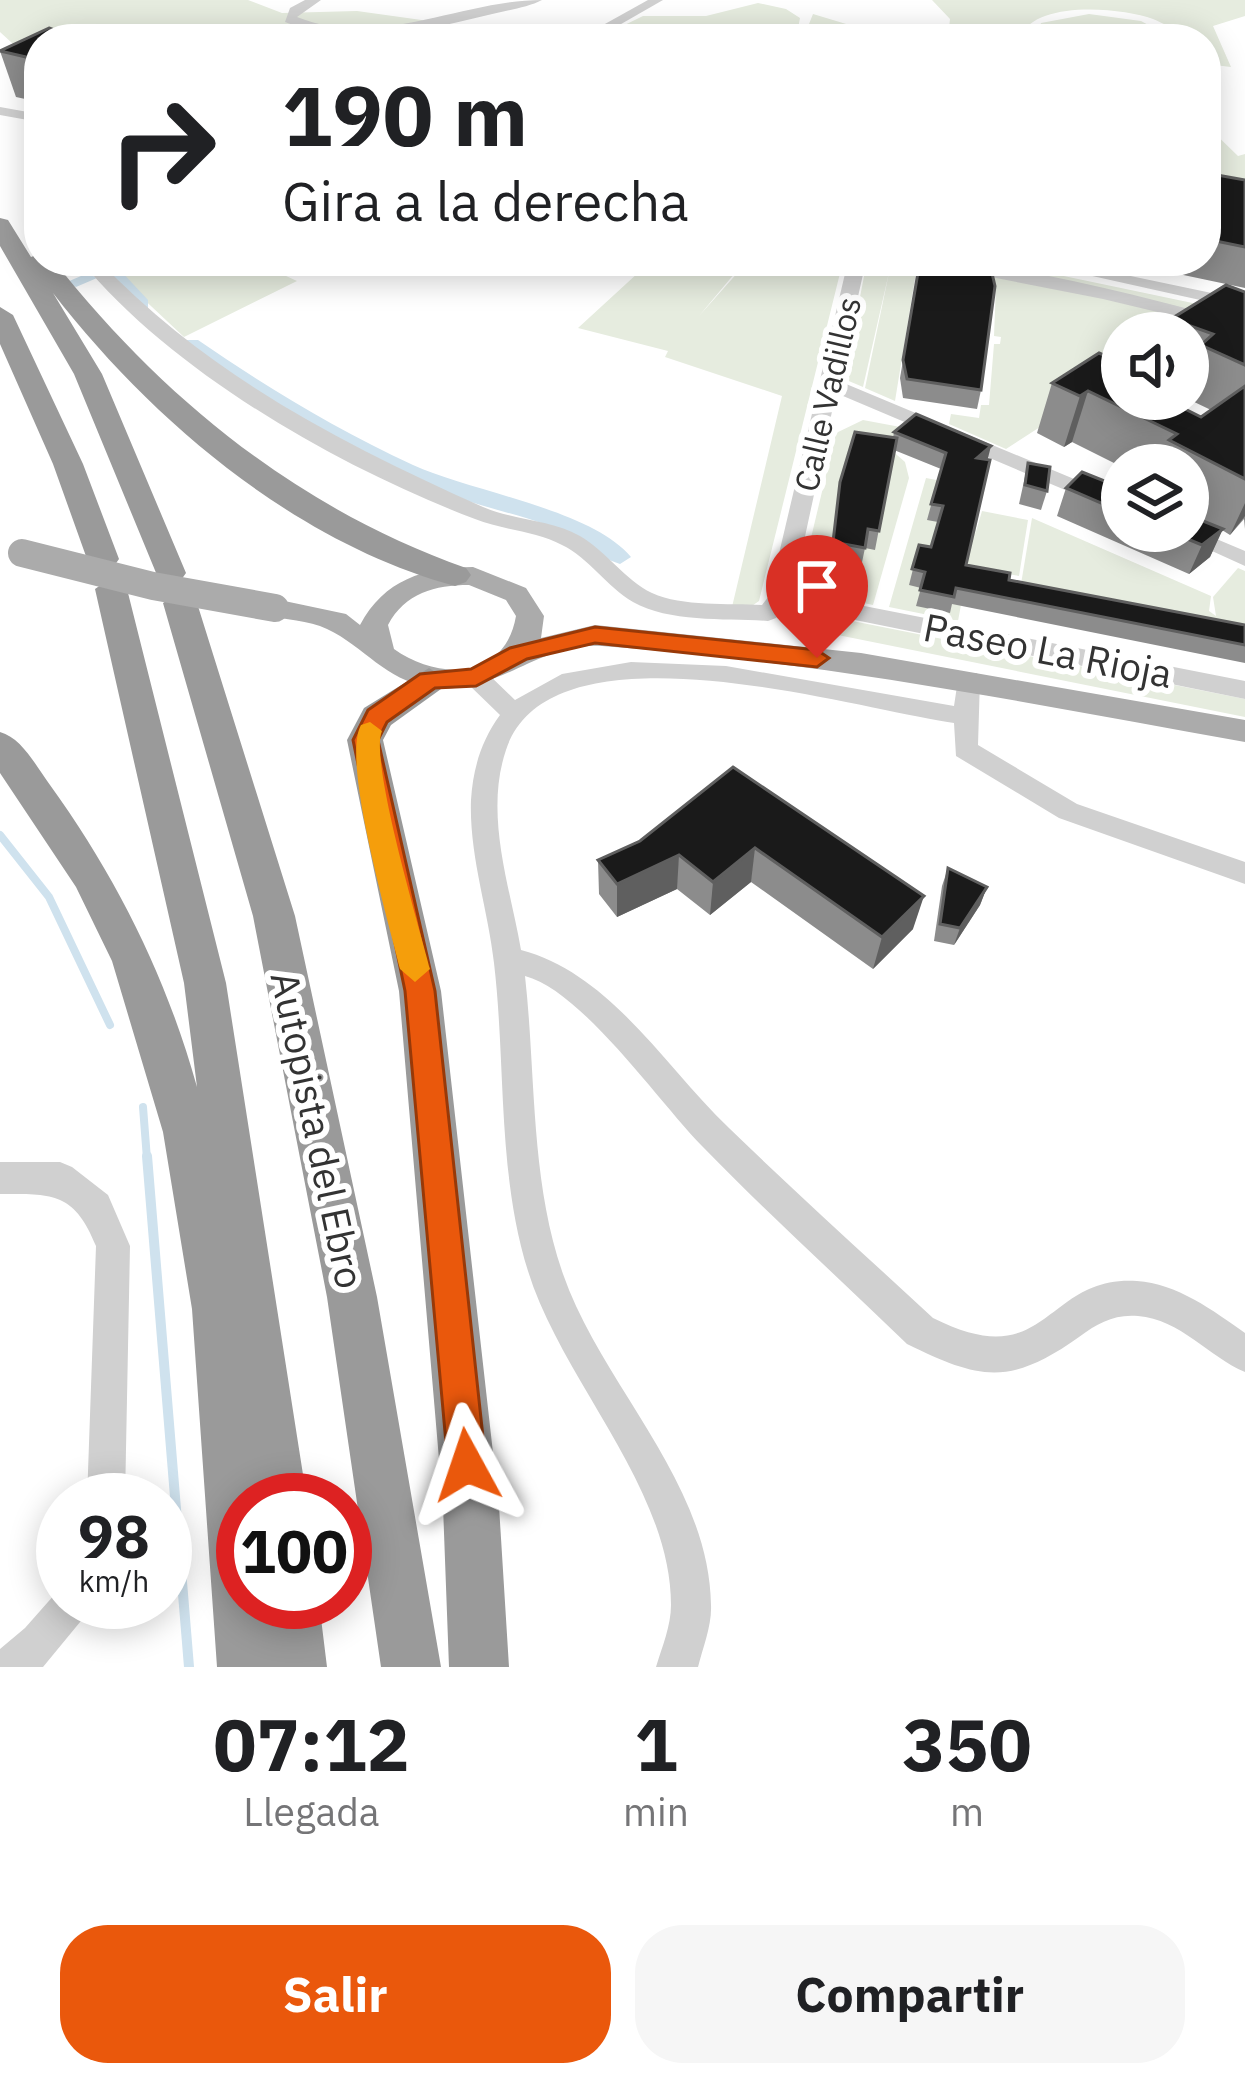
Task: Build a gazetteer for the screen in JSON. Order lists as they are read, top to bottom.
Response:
{
  "streets": {
    "highway": ["Autopista del Ebro"],
    "street": ["Calle Vadillos", "Paseo La Rioja"]
  },
  "crossings": [
    ["Calle Vadillos", "Paseo La Rioja"]
  ],
  "page": {
    "turn": ["190 m", "Gira a la derecha"],
    "speed": "98 km/h",
    "limit": "100",
    "eta": [
      "07:12",
      "Llegada",
      "1",
      "min",
      "350",
      "m"
    ],
    "buttons": ["Salir", "Compartir"]
  }
}
